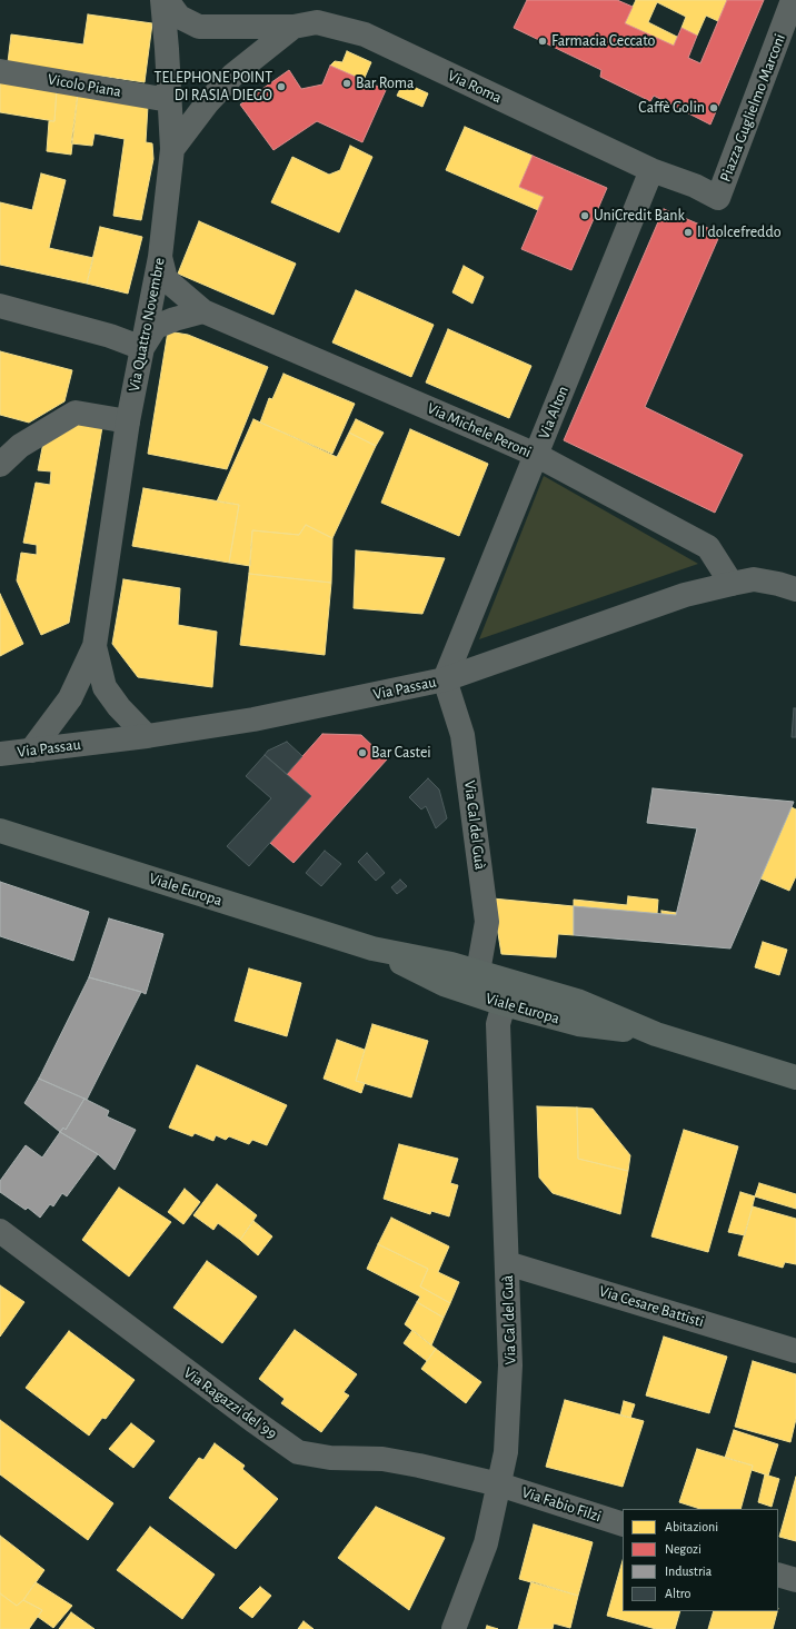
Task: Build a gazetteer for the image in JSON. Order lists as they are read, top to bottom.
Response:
{
  "streets": {
    "main road": ["Viale Europa"],
    "street": [
      "Vicolo Piana",
      "Via Roma",
      "Piazza Guglielmo Marconi",
      "Via Quattro Novembre",
      "Via Alton",
      "Via Michele Peroni",
      "Via Passau",
      "Via Cal del Guà",
      "Via Cesare Battisti",
      "Via Ragazzi del '99",
      "Via Fabio Filzi"
    ]
  },
  "crossings": [
    ["Vicolo Piana", "Via Quattro Novembre"],
    ["Via Roma", "Piazza Guglielmo Marconi"],
    ["Via Roma", "Via Quattro Novembre"],
    ["Via Roma", "Via Alton"],
    ["Piazza Guglielmo Marconi", "Via Alton"],
    ["Via Quattro Novembre", "Via Michele Peroni"],
    ["Via Quattro Novembre", "Via Passau"],
    ["Via Alton", "Via Michele Peroni"],
    ["Via Alton", "Via Passau"],
    ["Via Alton", "Via Cal del Guà"],
    ["Via Michele Peroni", "Via Passau"],
    ["Via Passau", "Via Cal del Guà"],
    ["Via Cal del Guà", "Viale Europa"],
    ["Via Cal del Guà", "Via Cesare Battisti"],
    ["Via Cal del Guà", "Via Ragazzi del '99"],
    ["Via Cal del Guà", "Via Fabio Filzi"],
    ["Via Ragazzi del '99", "Via Fabio Filzi"]
  ],
  "places": [
    "Farmacia Ceccato",
    "Bar Roma",
    "TELEPHONE POINT DI RASIA DIEGO",
    "Caffè Golin",
    "UniCredit Bank",
    "Il dolcefreddo",
    "Bar Castei"
  ],
  "legend": [
    "Abitazioni",
    "Negozi",
    "Industria",
    "Altro"
  ]
}
